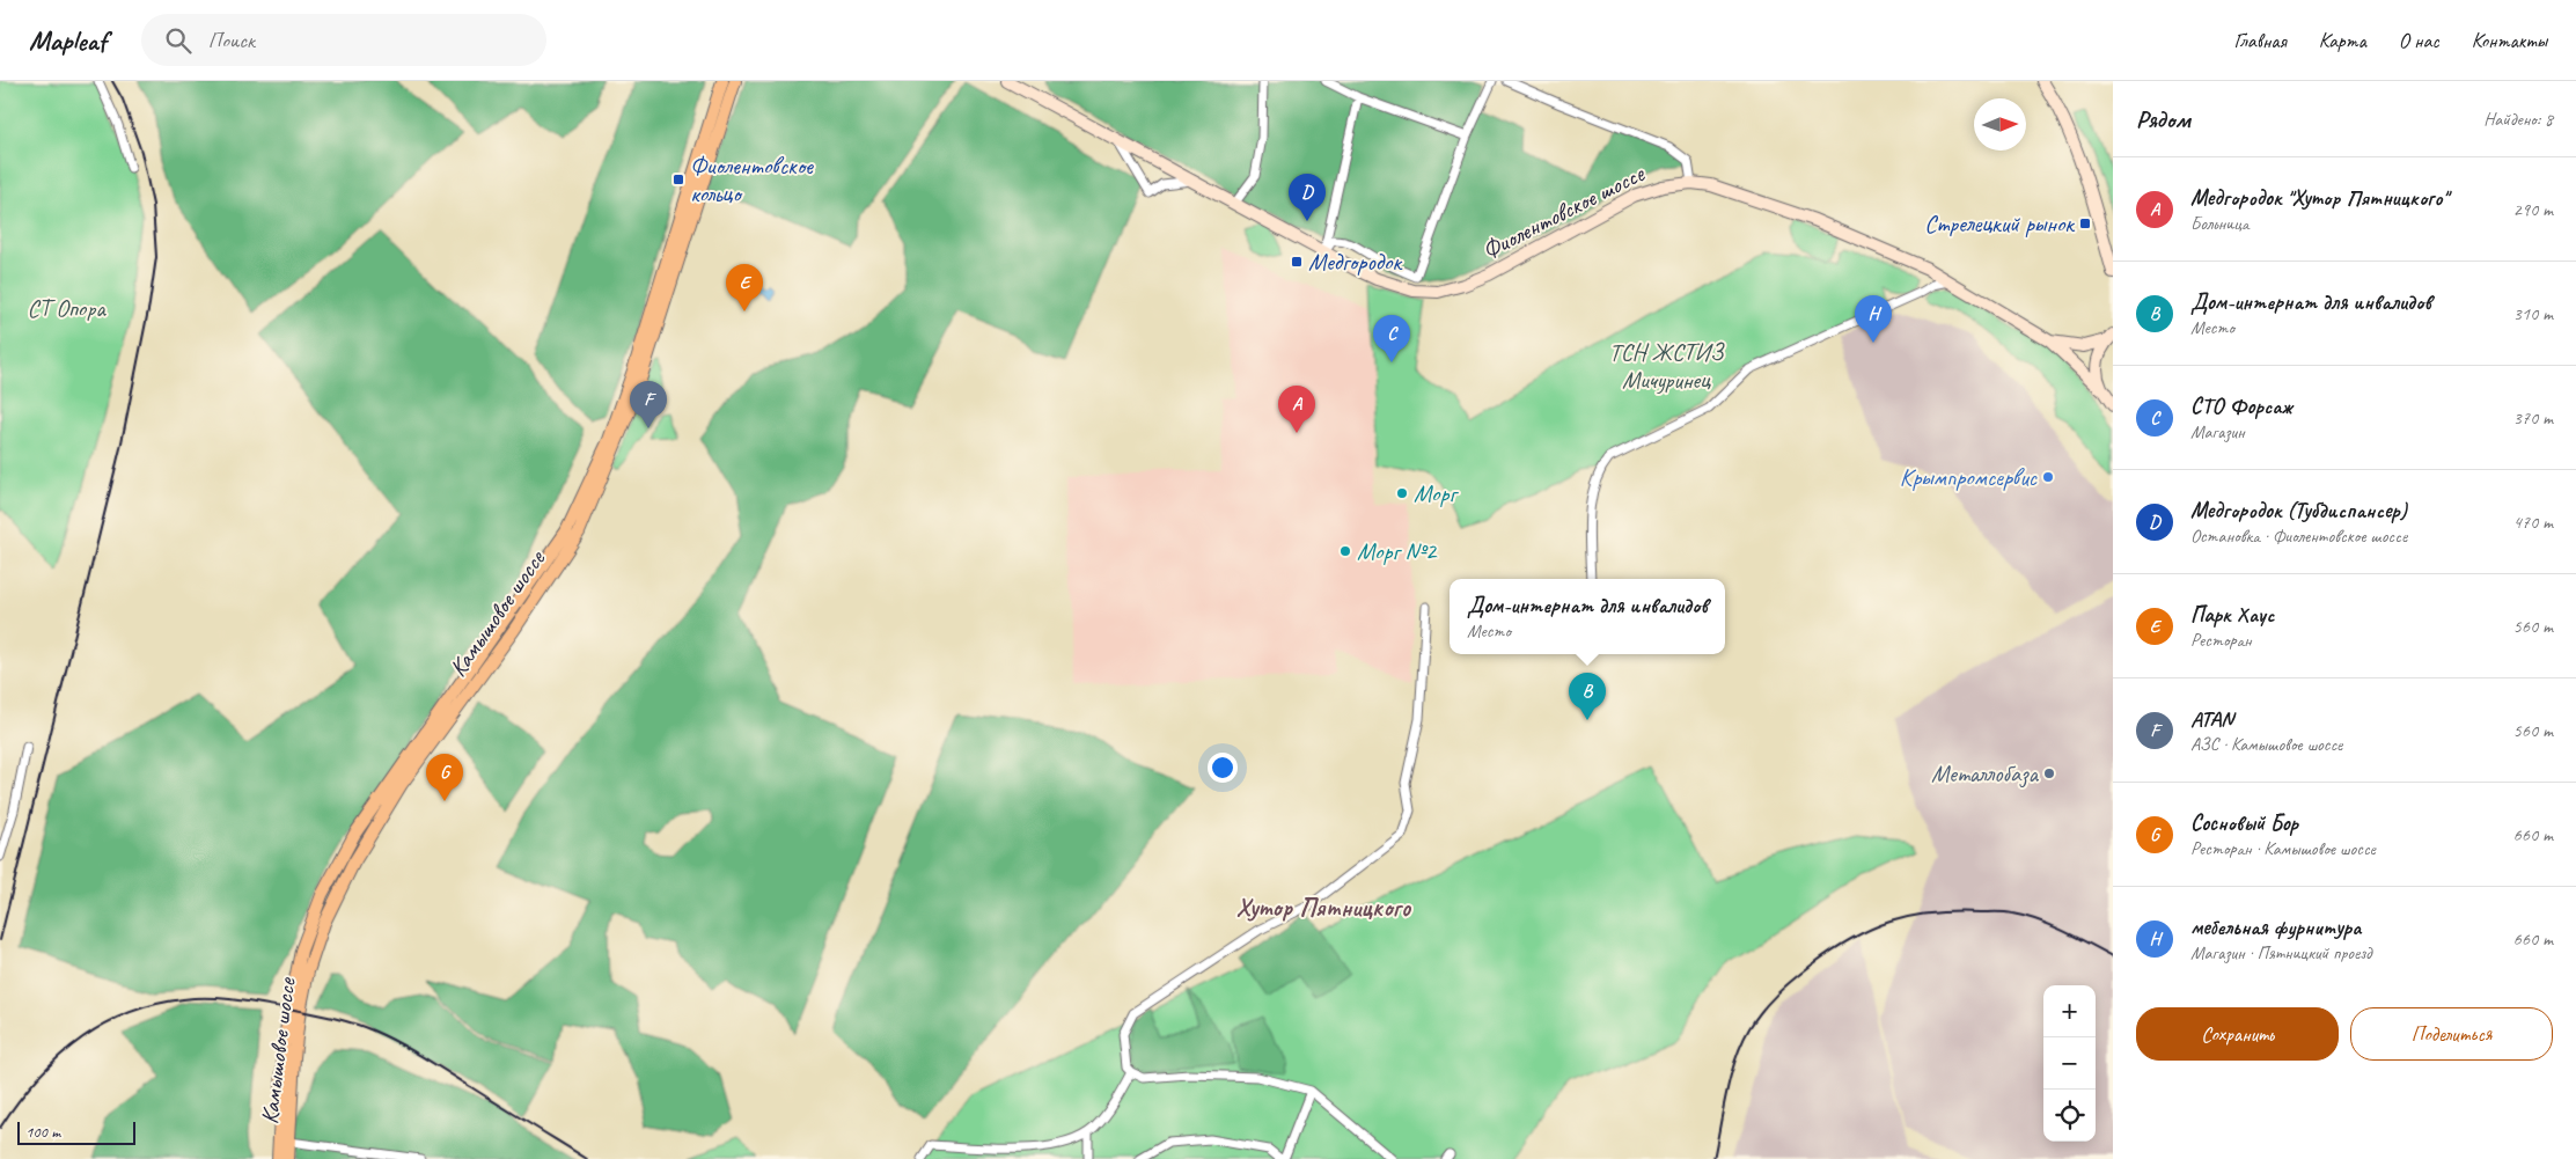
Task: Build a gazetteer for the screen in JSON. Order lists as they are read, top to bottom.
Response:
{
  "streets": {
    "main road": ["Фиолентовское шоссе", "Камышовое шоссе"]
  },
  "districts": ["Хутор Пятницкого"],
  "parks": ["СТ Опора", "ТСН ЖСТИЗ Мичуринец"],
  "places": {
    "transit": ["Фиолентовское кольцо", "Стрелецкий рынок", "Медгородок"],
    "other": [
      "Крымпромсервис",
      "Морг",
      "Морг №2",
      "Металлобаза"
    ]
  },
  "scale_bar": "100 m",
  "north": "right",
  "page": {
    "header": "Mapleaf",
    "search": "Поиск",
    "nav": [
      "Главная",
      "Карта",
      "О нас",
      "Контакты"
    ],
    "heading": ["Рядом", "Найдено: 8"],
    "list": [
      {
        "mark": "A",
        "name": "Медгородок \"Хутор Пятницкого\"",
        "note": "Больница",
        "value": "290 m"
      },
      {
        "mark": "B",
        "name": "Дом-интернат для инвалидов",
        "note": "Место",
        "value": "310 m"
      },
      {
        "mark": "C",
        "name": "СТО Форсаж",
        "note": "Магазин",
        "value": "370 m"
      },
      {
        "mark": "D",
        "name": "Медгородок (Тубдиспансер)",
        "note": "Остановка · Фиолентовское шоссе",
        "value": "470 m"
      },
      {
        "mark": "E",
        "name": "Парк Хаус",
        "note": "Ресторан",
        "value": "560 m"
      },
      {
        "mark": "F",
        "name": "ATAN",
        "note": "АЗС · Камышовое шоссе",
        "value": "560 m"
      },
      {
        "mark": "G",
        "name": "Сосновый Бор",
        "note": "Ресторан · Камышовое шоссе",
        "value": "660 m"
      },
      {
        "mark": "H",
        "name": "мебельная фурнитура",
        "note": "Магазин · Пятницкий проезд",
        "value": "660 m"
      }
    ],
    "pins": [
      "D",
      "E",
      "H",
      "C",
      "F",
      "A",
      "B",
      "G"
    ],
    "popup": ["Дом-интернат для инвалидов", "Место"],
    "map_buttons": ["+", "−"],
    "buttons": ["Сохранить", "Поделиться"],
    "scale": "100 m"
  }
}
